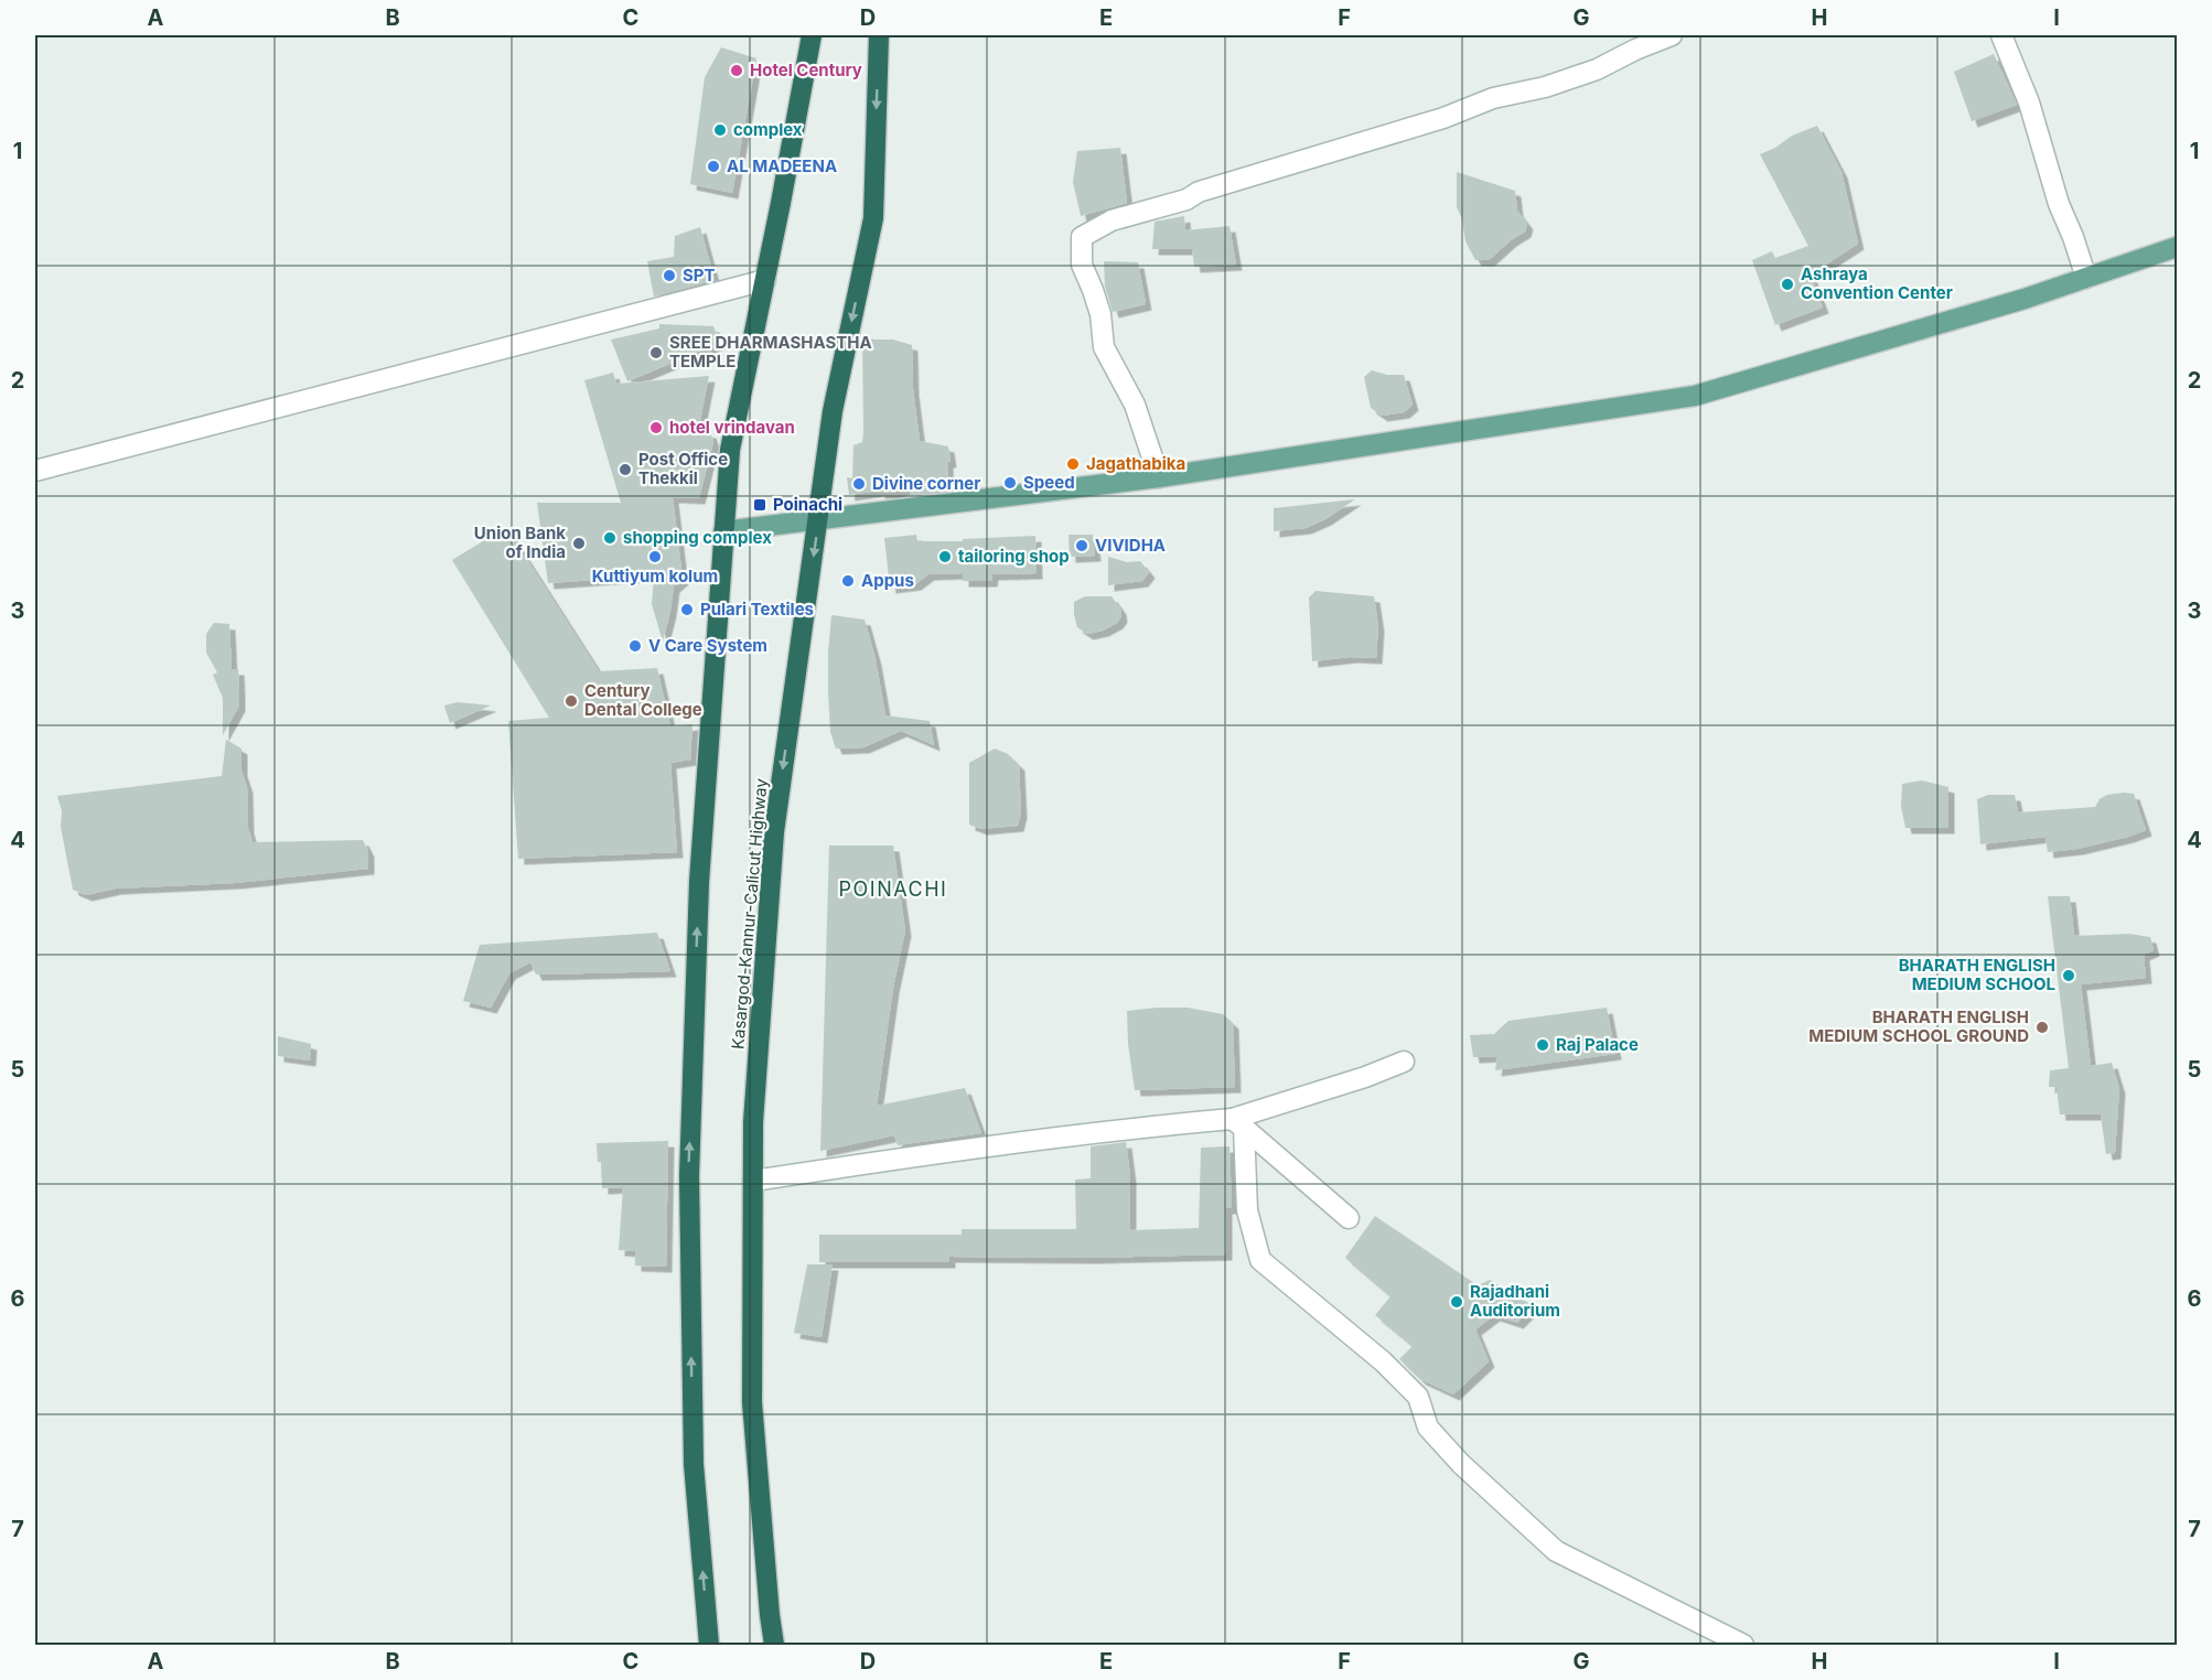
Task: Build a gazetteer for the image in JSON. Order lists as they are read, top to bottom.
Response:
{
  "streets": {
    "highway": ["Kasargod-Kannur-Calicut Highway"]
  },
  "districts": ["POINACHI"],
  "places": {
    "other": [
      "Hotel Century",
      "complex",
      "AL MADEENA",
      "SPT",
      "Ashraya Convention Center",
      "SREE DHARMASHASTHA TEMPLE",
      "hotel vrindavan",
      "Jagathabika",
      "Post Office Thekkil",
      "Speed",
      "Divine corner",
      "shopping complex",
      "Union Bank of India",
      "VIVIDHA",
      "Kuttiyum kolum",
      "tailoring shop",
      "Appus",
      "Pulari Textiles",
      "V Care System",
      "Century Dental College",
      "BHARATH ENGLISH MEDIUM SCHOOL",
      "BHARATH ENGLISH MEDIUM SCHOOL GROUND",
      "Raj Palace",
      "Rajadhani Auditorium"
    ],
    "transit": ["Poinachi"]
  },
  "grid": {
    "columns": [
      "A",
      "B",
      "C",
      "D",
      "E",
      "F",
      "G",
      "H",
      "I"
    ],
    "rows": [
      "1",
      "2",
      "3",
      "4",
      "5",
      "6",
      "7"
    ]
  }
}
